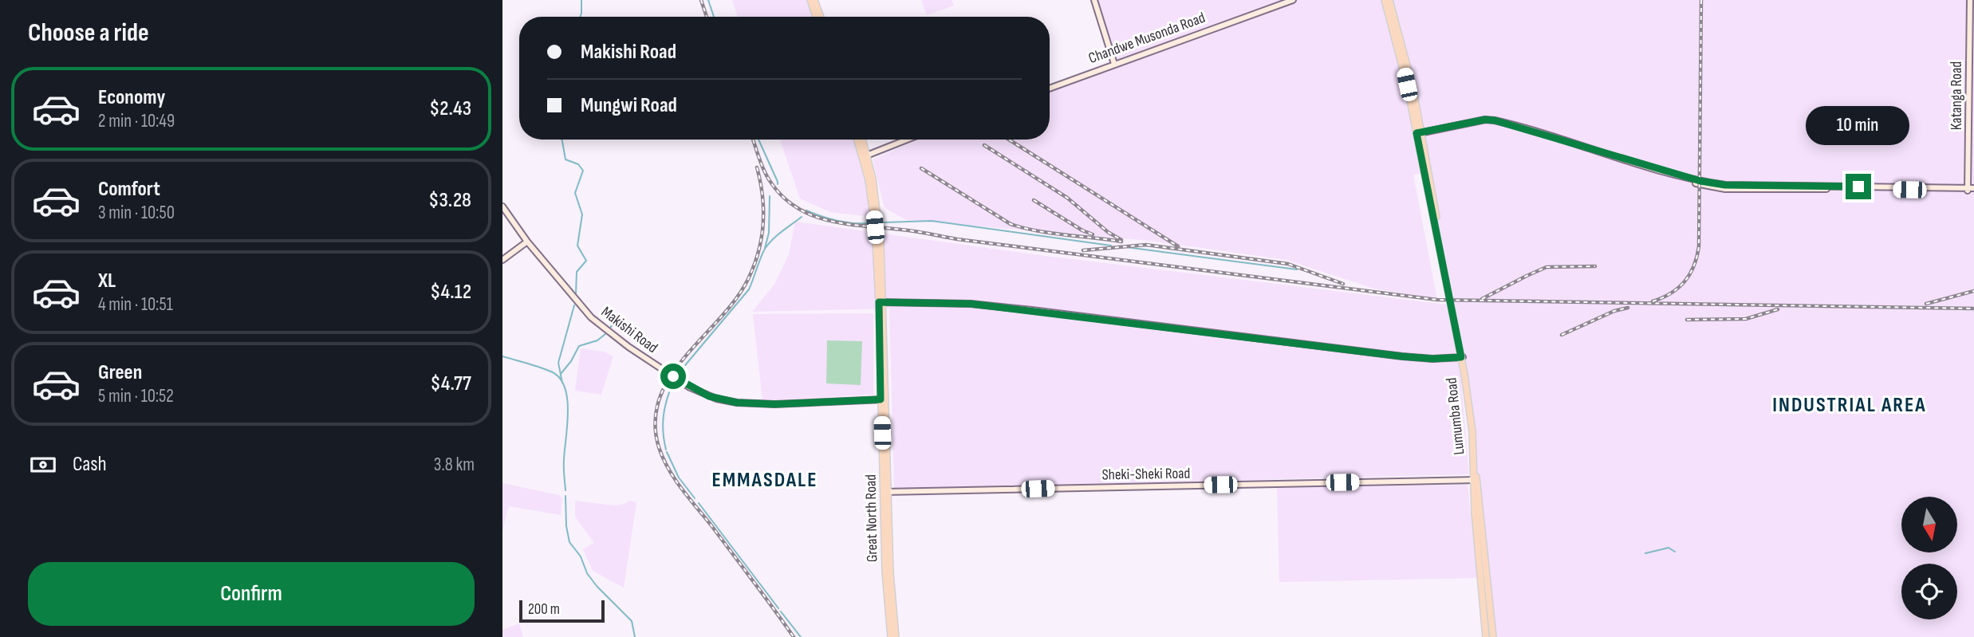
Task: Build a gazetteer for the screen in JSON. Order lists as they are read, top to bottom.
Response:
{
  "streets": {
    "main road": ["Lumumba Road", "Great North Road"],
    "street": [
      "Chandwe Musonda Road",
      "Katanga Road",
      "Makishi Road",
      "Sheki-Sheki Road"
    ]
  },
  "crossings": [
    ["Makishi Road", "Great North Road"],
    ["Lumumba Road", "Sheki-Sheki Road"],
    ["Sheki-Sheki Road", "Great North Road"]
  ],
  "districts": ["INDUSTRIAL AREA", "EMMASDALE"],
  "scale_bar": "200 m",
  "north": "bottom",
  "page": {
    "heading": "Choose a ride",
    "banner": ["Makishi Road", "Mungwi Road"],
    "list": [
      {
        "name": "Economy",
        "note": "2 min · 10:49",
        "value": "$2.43"
      },
      {
        "name": "Comfort",
        "note": "3 min · 10:50",
        "value": "$3.28"
      },
      {
        "name": "XL",
        "note": "4 min · 10:51",
        "value": "$4.12"
      },
      {
        "name": "Green",
        "note": "5 min · 10:52",
        "value": "$4.77"
      }
    ],
    "bubble": "10 min",
    "pay": ["Cash", "3.8 km"],
    "buttons": "Confirm",
    "scale": "200 m"
  }
}
